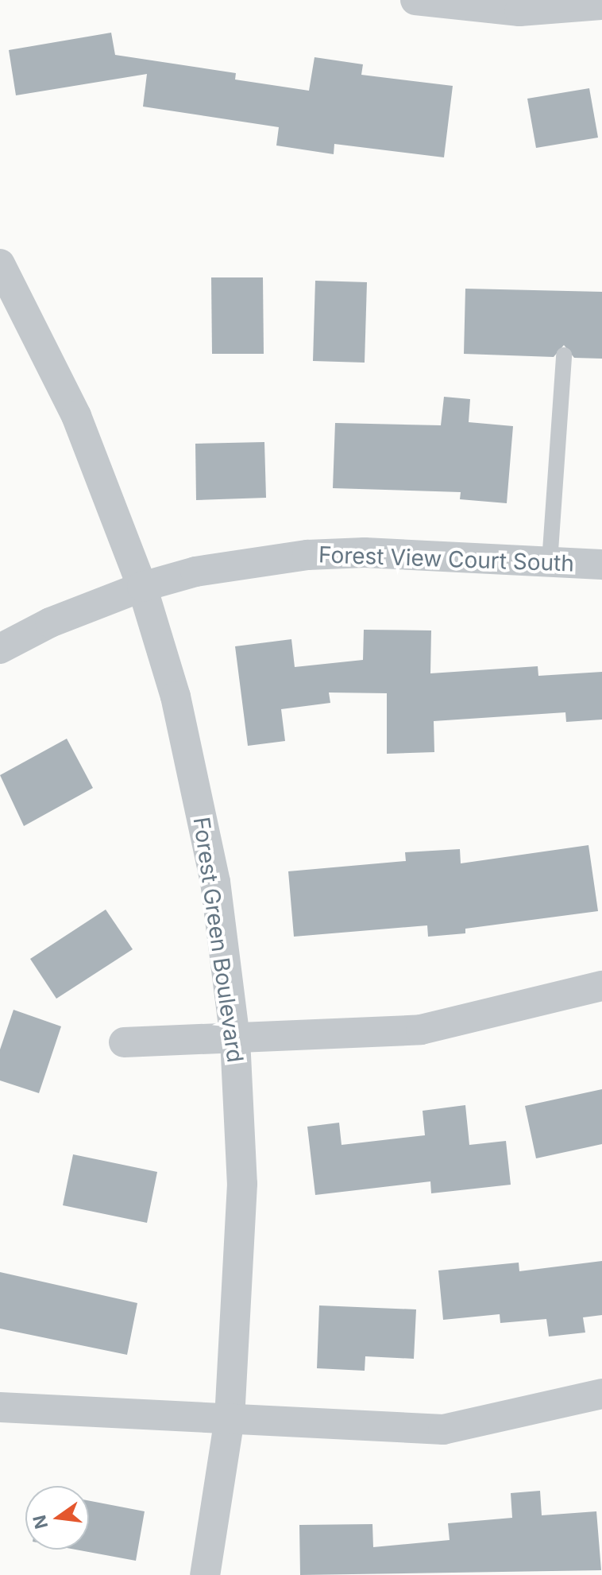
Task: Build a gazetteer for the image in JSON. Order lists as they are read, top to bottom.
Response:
{
  "streets": {
    "street": ["Forest View Court South", "Forest Green Boulevard"]
  },
  "crossings": [
    ["Forest View Court South", "Forest Green Boulevard"]
  ],
  "north": "left"
}
